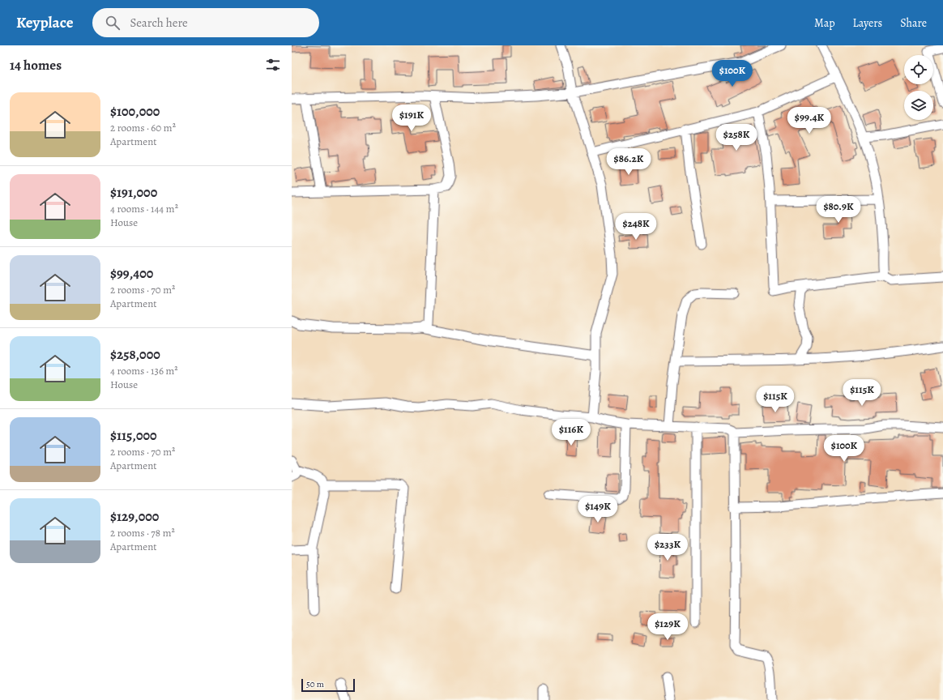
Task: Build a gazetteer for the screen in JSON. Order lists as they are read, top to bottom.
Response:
{
  "scale_bar": "50 m",
  "page": {
    "header": "Keyplace",
    "search": "Search here",
    "nav": ["Map", "Layers", "Share"],
    "heading": "14 homes",
    "price": [
      "$100K",
      "$191K",
      "$99.4K",
      "$258K",
      "$86.2K",
      "$80.9K",
      "$248K",
      "$115K",
      "$115K",
      "$116K",
      "$100K",
      "$149K",
      "$233K",
      "$129K"
    ],
    "list": [
      {
        "name": "$100,000",
        "note": "2 rooms · 60 m² · Apartment"
      },
      {
        "name": "$191,000",
        "note": "4 rooms · 144 m² · House"
      },
      {
        "name": "$99,400",
        "note": "2 rooms · 70 m² · Apartment"
      },
      {
        "name": "$258,000",
        "note": "4 rooms · 136 m² · House"
      },
      {
        "name": "$115,000",
        "note": "2 rooms · 70 m² · Apartment"
      },
      {
        "name": "$129,000",
        "note": "2 rooms · 78 m² · Apartment"
      }
    ],
    "scale": "50 m"
  }
}
